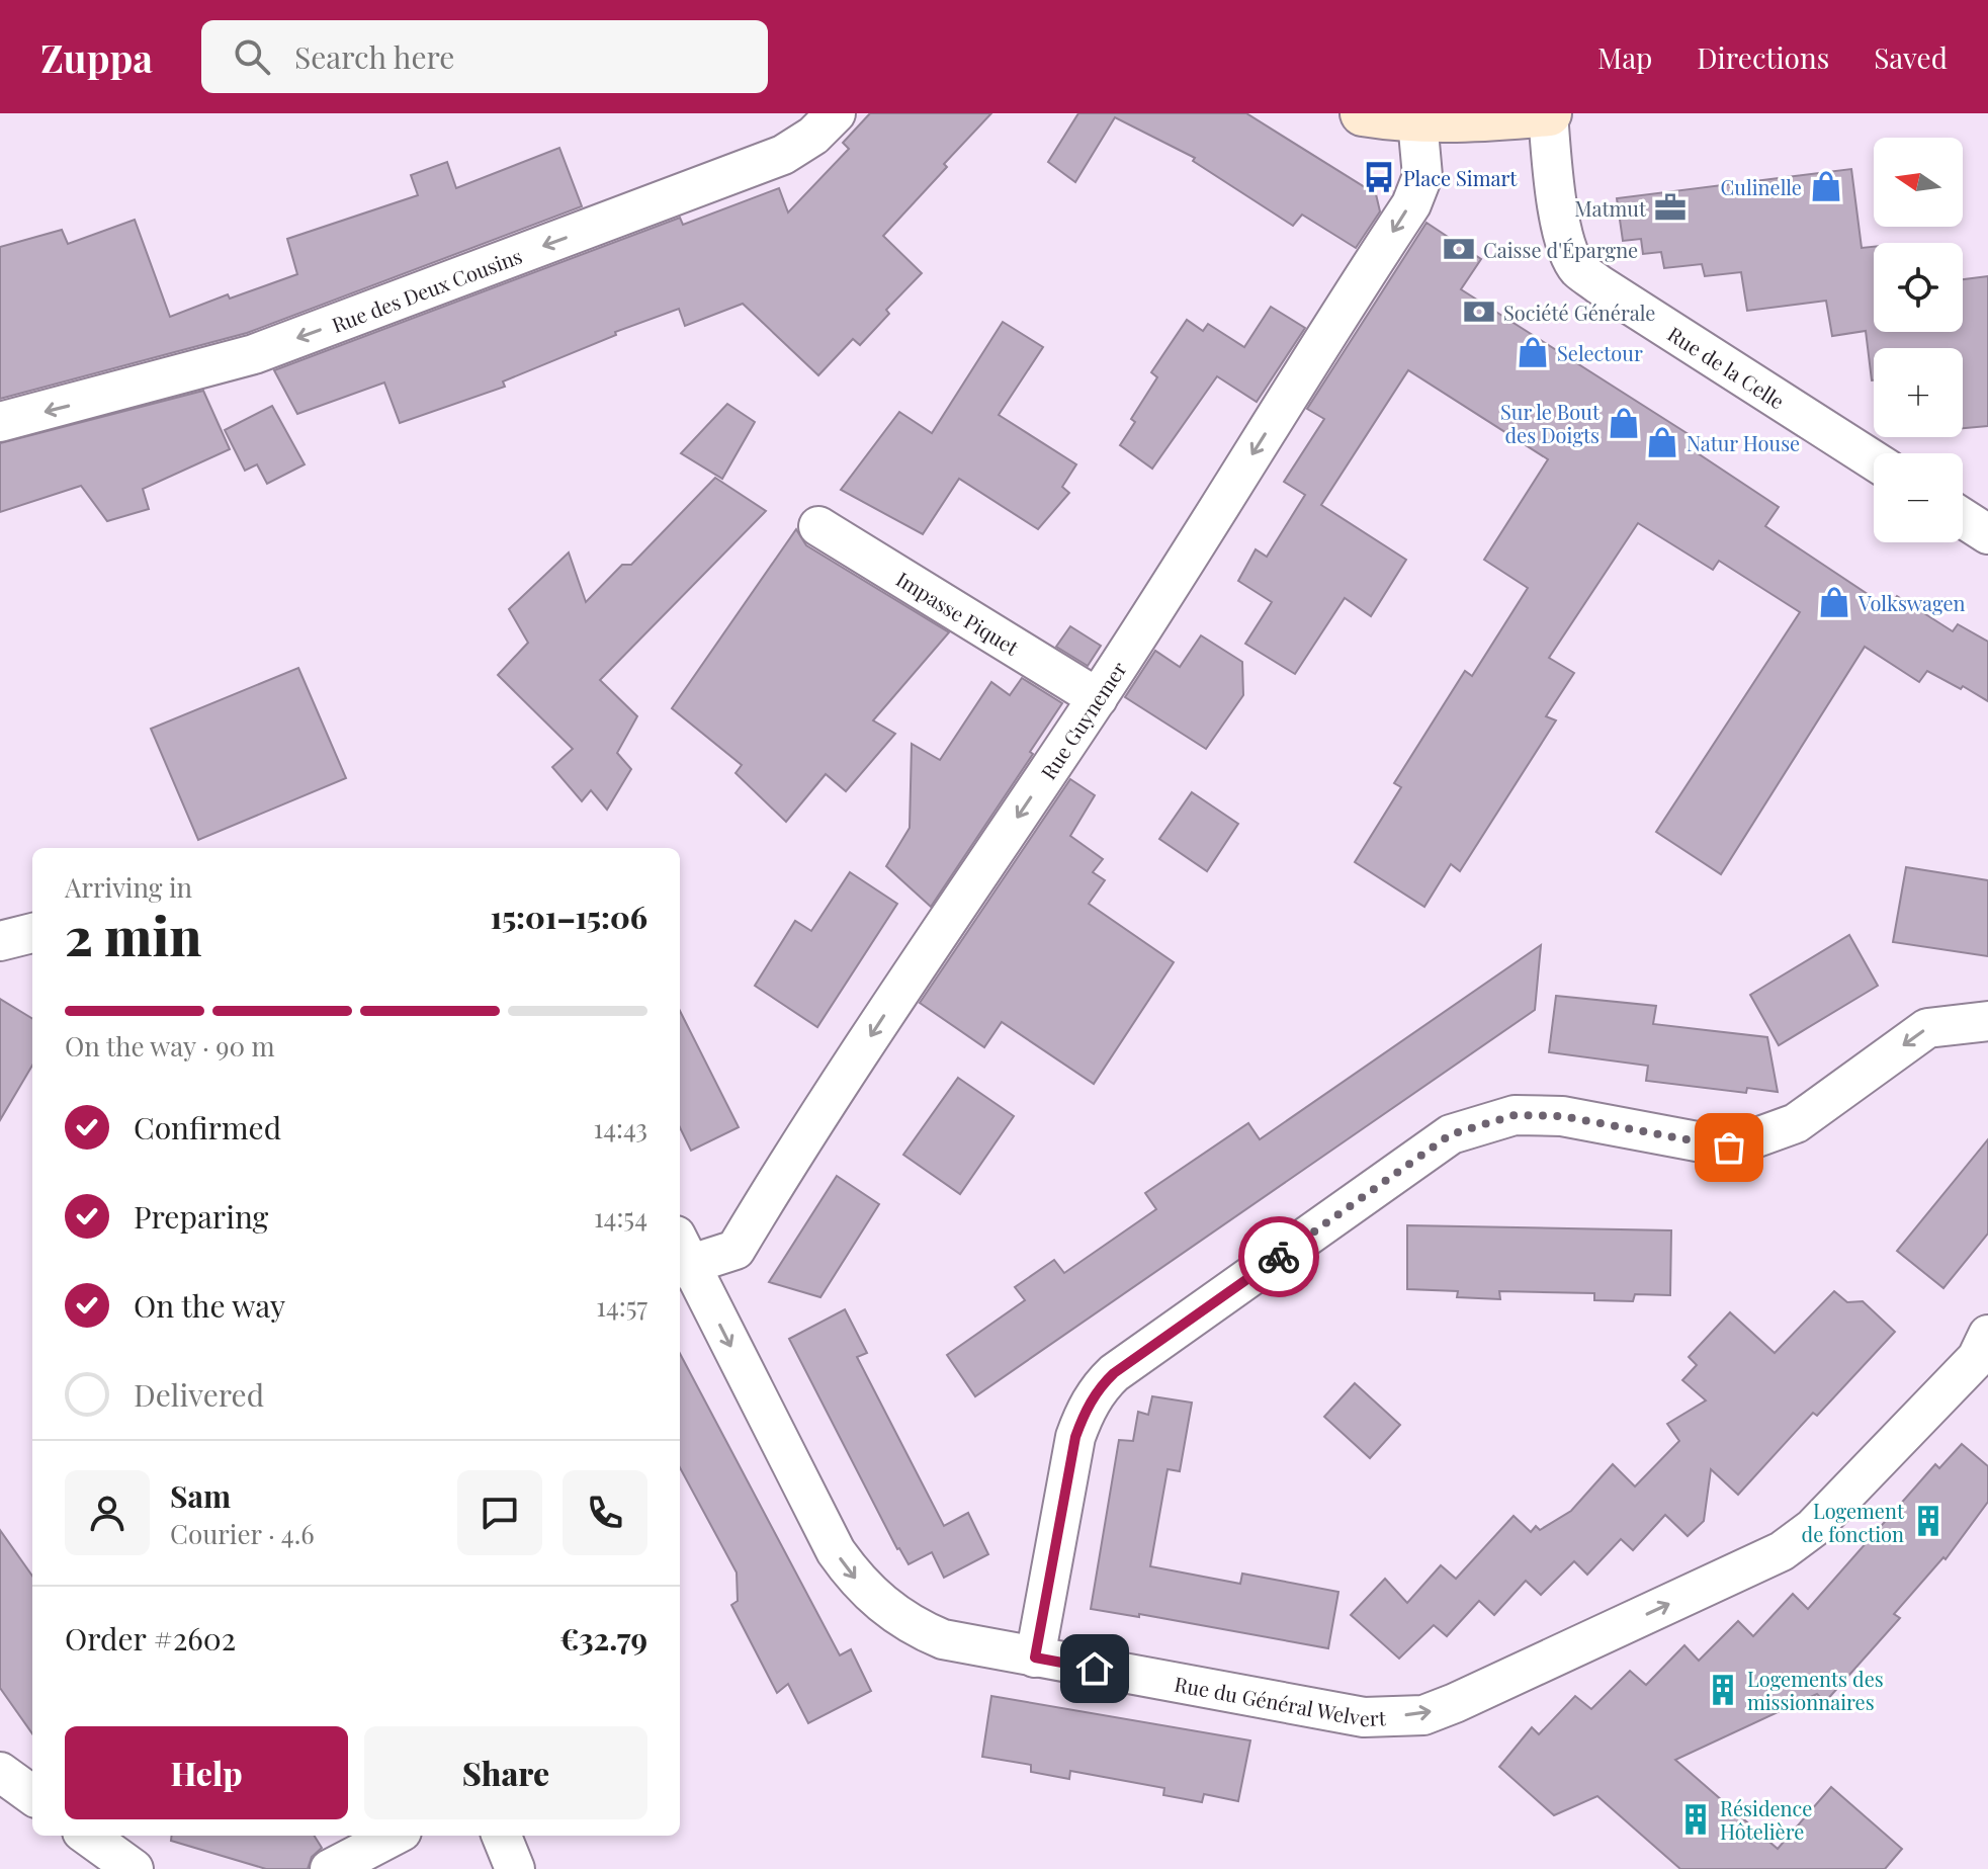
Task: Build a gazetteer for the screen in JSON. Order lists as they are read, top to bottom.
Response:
{
  "streets": {
    "street": [
      "Rue des Deux Cousins",
      "Rue de la Celle",
      "Impasse Piquet",
      "Rue Guynemer",
      "Rue du Général Welvert"
    ]
  },
  "crossings": [
    ["Impasse Piquet", "Rue Guynemer"],
    ["Rue Guynemer", "Rue du Général Welvert"]
  ],
  "one_way": ["Rue des Deux Cousins", "Rue Guynemer"],
  "places": {
    "bus stop": ["Place Simart"],
    "shop": [
      "Culinelle",
      "Selectour",
      "Sur le Bout des Doigts",
      "Natur House",
      "Volkswagen"
    ],
    "office": ["Matmut"],
    "bank": ["Caisse d'Épargne", "Société Générale"],
    "building": ["Logement de fonction", "Logements des missionnaires", "Résidence Hôtelière"]
  },
  "north": "left",
  "page": {
    "header": "Zuppa",
    "search": "Search here",
    "nav": ["Map", "Directions", "Saved"],
    "map_buttons": ["+", "−"],
    "heading": ["2 min", "Arriving in", "15:01–15:06"],
    "panel": [
      "Sam",
      "Courier · 4.6",
      "Order #2602",
      "€32.79"
    ],
    "bar": "On the way · 90 m",
    "list": [
      ["Confirmed", "14:43"],
      ["Preparing", "14:54"],
      ["On the way", "14:57"],
      "Delivered"
    ],
    "buttons": ["Help", "Share"]
  }
}
